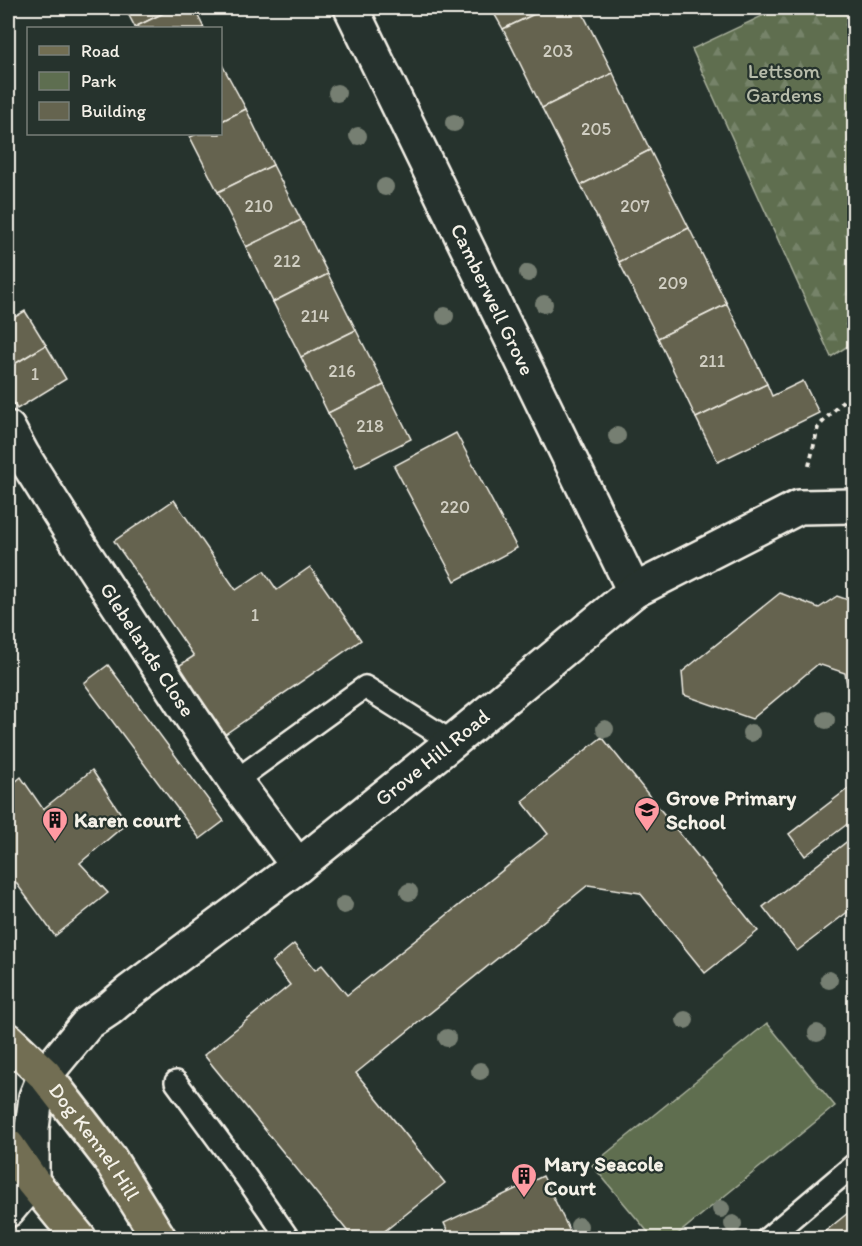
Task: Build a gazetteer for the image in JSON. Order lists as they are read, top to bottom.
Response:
{
  "streets": {
    "main road": ["Dog Kennel Hill"],
    "street": ["Camberwell Grove", "Glebelands Close", "Grove Hill Road"]
  },
  "crossings": [
    ["Camberwell Grove", "Grove Hill Road"],
    ["Glebelands Close", "Grove Hill Road"],
    ["Grove Hill Road", "Dog Kennel Hill"]
  ],
  "parks": ["Lettsom Gardens"],
  "places": {
    "school or university": ["Grove Primary School"],
    "building": ["Karen court", "Mary Seacole Court"]
  },
  "house_numbers": [
    "203",
    "205",
    "210",
    "207",
    "212",
    "209",
    "214",
    "211",
    "216",
    "1",
    "218",
    "220",
    "1"
  ],
  "legend": ["Road", "Park", "Building"]
}
